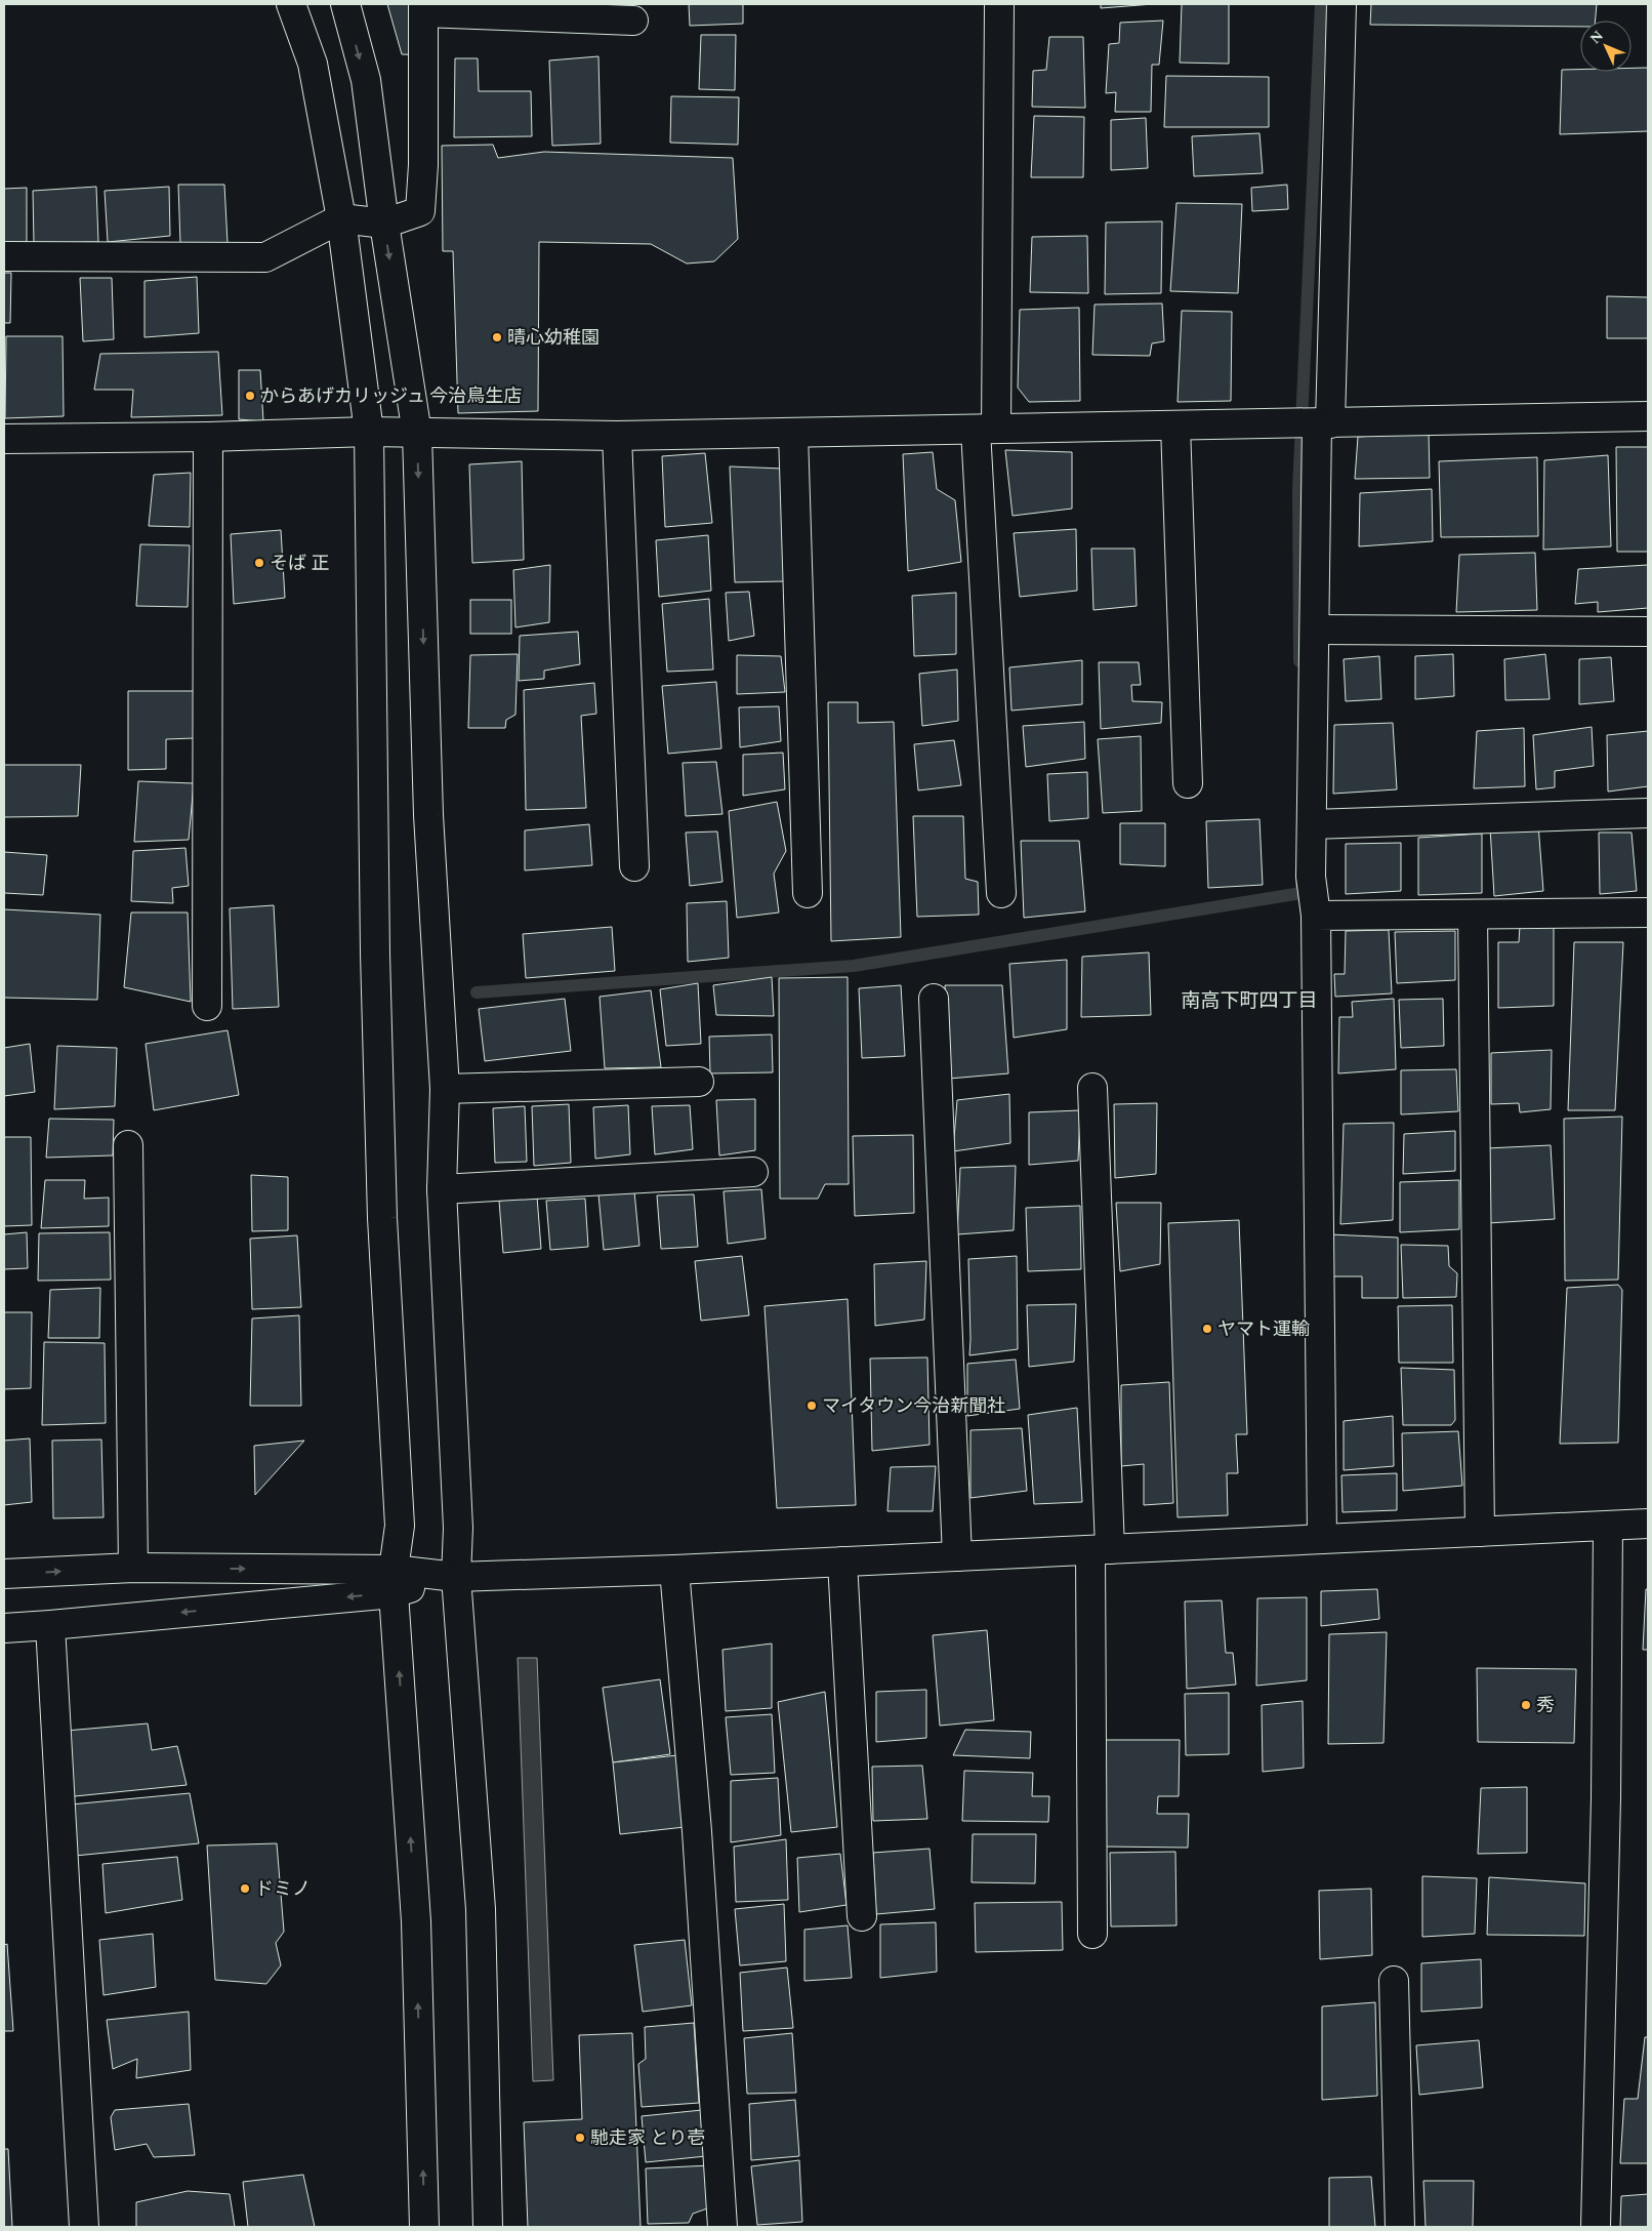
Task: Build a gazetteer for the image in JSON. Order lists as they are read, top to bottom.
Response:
{
  "districts": ["南高下町四丁目"],
  "places": [
    "晴心幼稚園",
    "からあげカリッジュ 今治鳥生店",
    "そば 正",
    "ヤマト運輸",
    "マイタウン今治新聞社",
    "秀",
    "ドミノ",
    "馳走家 とり壱"
  ],
  "north": "top left"
}
